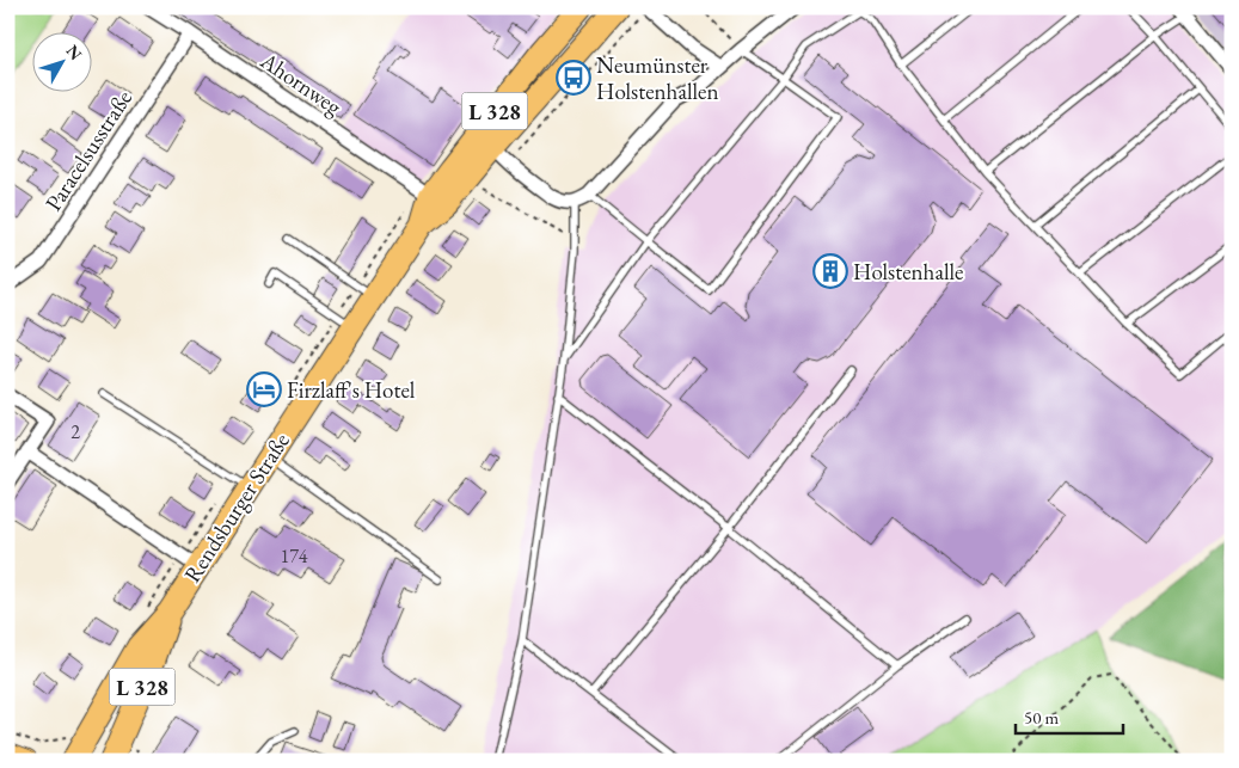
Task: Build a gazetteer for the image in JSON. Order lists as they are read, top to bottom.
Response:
{
  "streets": {
    "main road": ["L 328", "Rendsburger Straße"],
    "street": ["Ahornweg", "Paracelsusstraße"]
  },
  "crossings": [
    ["Ahornweg", "Paracelsusstraße"],
    ["Ahornweg", "Rendsburger Straße"]
  ],
  "places": {
    "bus stop": ["Neumünster Holstenhallen"],
    "building": ["Holstenhalle"],
    "hotel": ["Firzlaff's Hotel"]
  },
  "house_numbers": ["2", "174"],
  "scale_bar": "50 m",
  "north": "top right"
}
